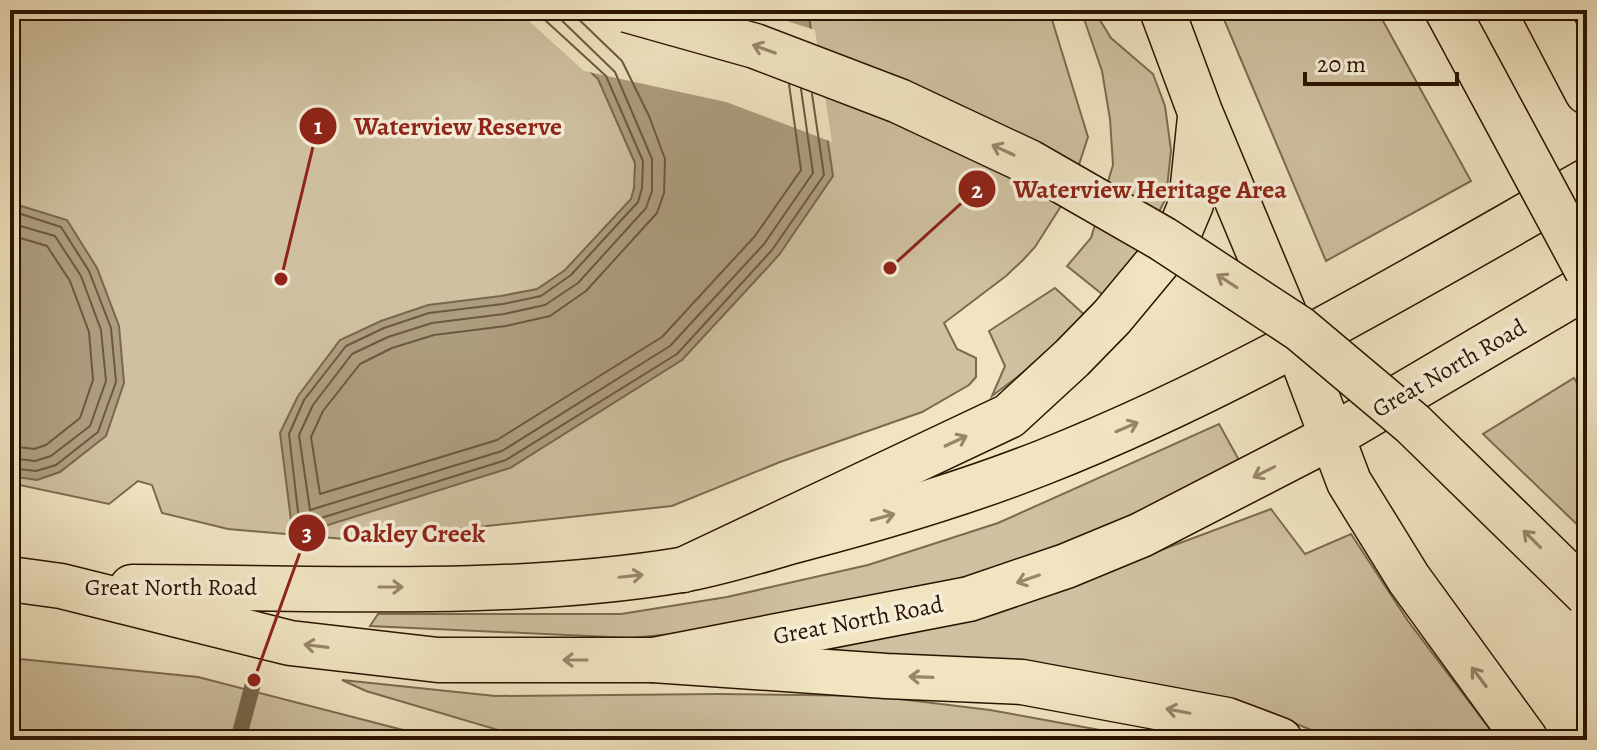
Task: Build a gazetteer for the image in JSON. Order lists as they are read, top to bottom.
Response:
{
  "streets": {
    "main road": ["Great North Road"]
  },
  "places": ["Waterview Heritage Area", "Waterview Reserve", "Oakley Creek"],
  "scale_bar": "20 m"
}
